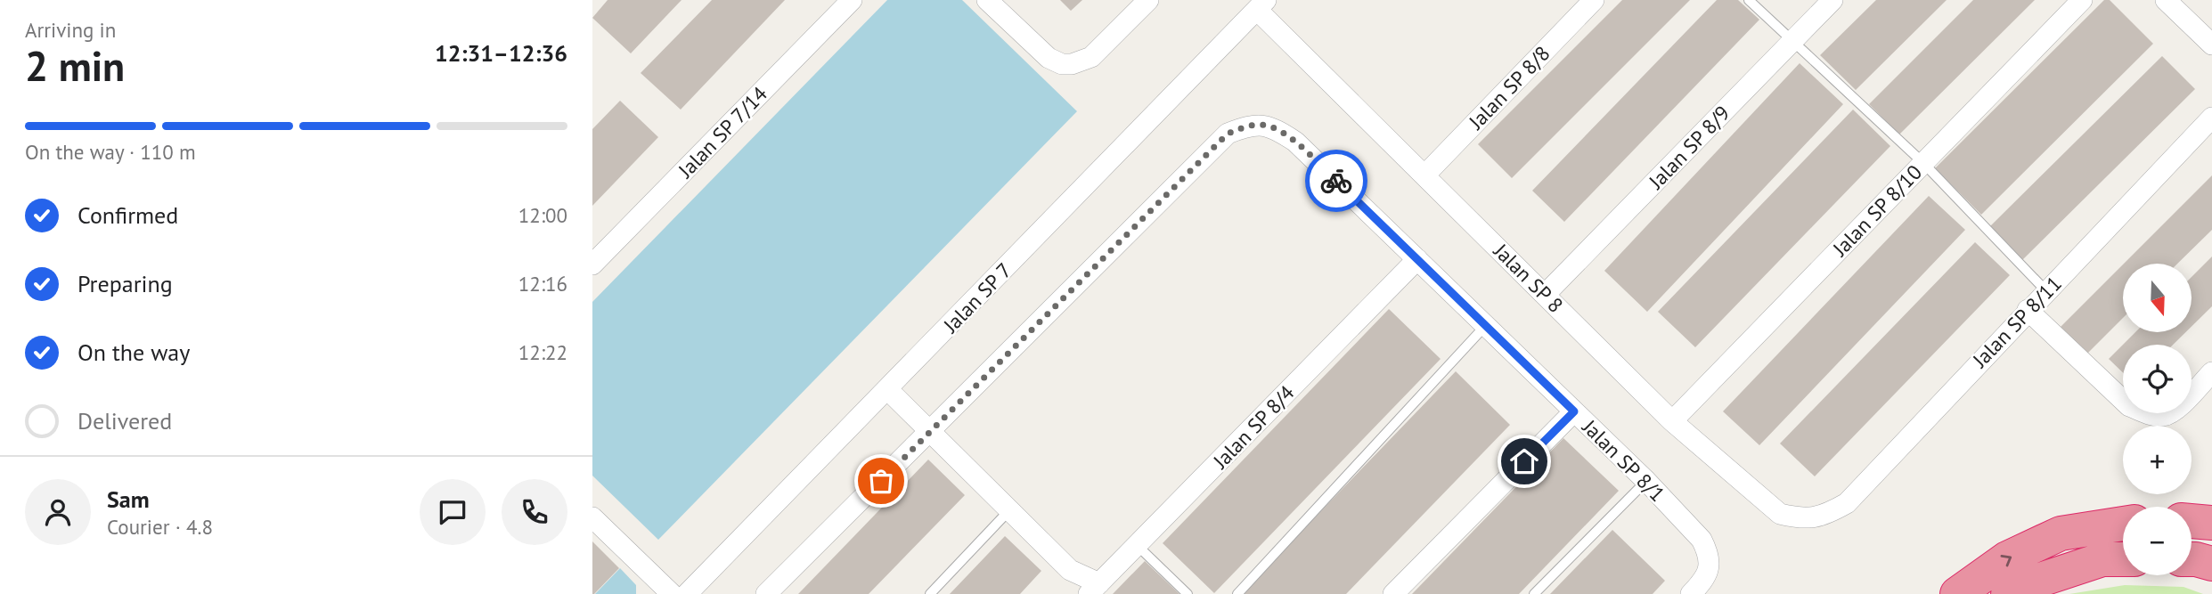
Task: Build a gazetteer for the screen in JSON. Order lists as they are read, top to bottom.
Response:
{
  "streets": {
    "street": [
      "Jalan SP 8/8",
      "Jalan SP 7/14",
      "Jalan SP 8/9",
      "Jalan SP 8/10",
      "Jalan SP 8",
      "Jalan SP 7",
      "Jalan SP 8/11",
      "Jalan SP 8/4",
      "Jalan SP 8/1"
    ]
  },
  "crossings": [
    ["Jalan SP 8/8", "Jalan SP 8"],
    ["Jalan SP 8/9", "Jalan SP 8"],
    ["Jalan SP 8/10", "Jalan SP 8"],
    ["Jalan SP 8", "Jalan SP 7"],
    ["Jalan SP 8", "Jalan SP 8/11"],
    ["Jalan SP 8/4", "Jalan SP 8/1"]
  ],
  "north": "bottom",
  "page": {
    "heading": ["2 min", "Arriving in", "12:31–12:36"],
    "panel": ["Sam", "Courier · 4.8"],
    "bar": "On the way · 110 m",
    "list": [
      ["Confirmed", "12:00"],
      ["Preparing", "12:16"],
      ["On the way", "12:22"],
      "Delivered"
    ],
    "map_buttons": ["+", "−"]
  }
}
